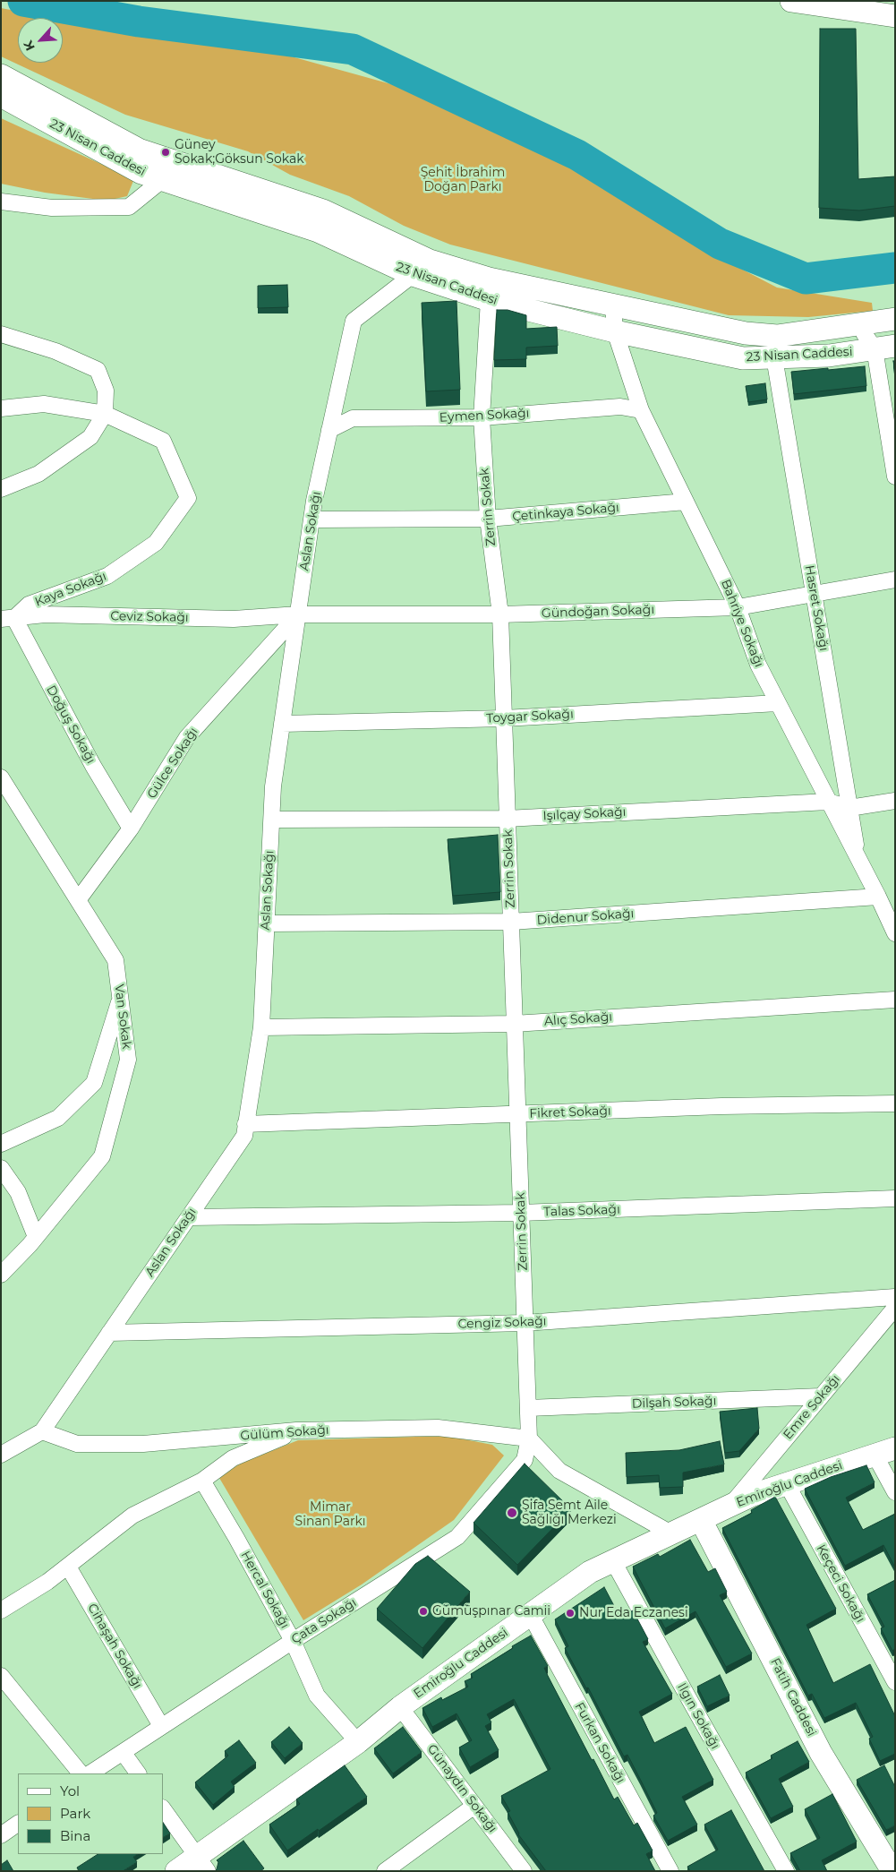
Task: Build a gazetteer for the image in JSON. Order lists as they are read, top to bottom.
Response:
{
  "streets": {
    "street": [
      "23 Nisan Caddesi",
      "Eymen Sokağı",
      "Zerrin Sokak",
      "Çetinkaya Sokağı",
      "Aslan Sokağı",
      "Kaya Sokağı",
      "Hasret Sokağı",
      "Gündoğan Sokağı",
      "Ceviz Sokağı",
      "Bahriye Sokağı",
      "Toygar Sokağı",
      "Doğuş Sokağı",
      "Gülce Sokağı",
      "Işılçay Sokağı",
      "Didenur Sokağı",
      "Van Sokak",
      "Alıç Sokağı",
      "Fikret Sokağı",
      "Talas Sokağı",
      "Cengiz Sokağı",
      "Dilşah Sokağı",
      "Emre Sokağı",
      "Gülüm Sokağı",
      "Emiroğlu Caddesi",
      "Keçeci Sokağı",
      "Hercal Sokağı",
      "Çata Sokağı",
      "Cihaşah Sokağı",
      "Fatih Caddesi",
      "Ilgın Sokağı",
      "Furkan Sokağı",
      "Günaydın Sokağı"
    ]
  },
  "crossings": [
    ["23 Nisan Caddesi", "Zerrin Sokak"],
    ["23 Nisan Caddesi", "Aslan Sokağı"],
    ["23 Nisan Caddesi", "Hasret Sokağı"],
    ["23 Nisan Caddesi", "Bahriye Sokağı"],
    ["Eymen Sokağı", "Zerrin Sokak"],
    ["Eymen Sokağı", "Aslan Sokağı"],
    ["Eymen Sokağı", "Bahriye Sokağı"],
    ["Zerrin Sokak", "Çetinkaya Sokağı"],
    ["Zerrin Sokak", "Gündoğan Sokağı"],
    ["Zerrin Sokak", "Toygar Sokağı"],
    ["Zerrin Sokak", "Işılçay Sokağı"],
    ["Zerrin Sokak", "Didenur Sokağı"],
    ["Zerrin Sokak", "Alıç Sokağı"],
    ["Zerrin Sokak", "Fikret Sokağı"],
    ["Zerrin Sokak", "Talas Sokağı"],
    ["Zerrin Sokak", "Cengiz Sokağı"],
    ["Zerrin Sokak", "Dilşah Sokağı"],
    ["Zerrin Sokak", "Gülüm Sokağı"],
    ["Zerrin Sokak", "Çata Sokağı"],
    ["Çetinkaya Sokağı", "Aslan Sokağı"],
    ["Çetinkaya Sokağı", "Bahriye Sokağı"],
    ["Aslan Sokağı", "Gündoğan Sokağı"],
    ["Aslan Sokağı", "Ceviz Sokağı"],
    ["Aslan Sokağı", "Toygar Sokağı"],
    ["Aslan Sokağı", "Gülce Sokağı"],
    ["Aslan Sokağı", "Işılçay Sokağı"],
    ["Aslan Sokağı", "Didenur Sokağı"],
    ["Aslan Sokağı", "Alıç Sokağı"],
    ["Aslan Sokağı", "Fikret Sokağı"],
    ["Aslan Sokağı", "Talas Sokağı"],
    ["Aslan Sokağı", "Cengiz Sokağı"],
    ["Aslan Sokağı", "Gülüm Sokağı"],
    ["Kaya Sokağı", "Ceviz Sokağı"],
    ["Kaya Sokağı", "Doğuş Sokağı"],
    ["Hasret Sokağı", "Gündoğan Sokağı"],
    ["Hasret Sokağı", "Bahriye Sokağı"],
    ["Hasret Sokağı", "Işılçay Sokağı"],
    ["Gündoğan Sokağı", "Ceviz Sokağı"],
    ["Gündoğan Sokağı", "Bahriye Sokağı"],
    ["Gündoğan Sokağı", "Gülce Sokağı"],
    ["Ceviz Sokağı", "Doğuş Sokağı"],
    ["Ceviz Sokağı", "Gülce Sokağı"],
    ["Bahriye Sokağı", "Toygar Sokağı"],
    ["Bahriye Sokağı", "Işılçay Sokağı"],
    ["Bahriye Sokağı", "Didenur Sokağı"],
    ["Doğuş Sokağı", "Gülce Sokağı"],
    ["Gülce Sokağı", "Van Sokak"],
    ["Dilşah Sokağı", "Emre Sokağı"],
    ["Emre Sokağı", "Emiroğlu Caddesi"],
    ["Gülüm Sokağı", "Çata Sokağı"],
    ["Emiroğlu Caddesi", "Keçeci Sokağı"],
    ["Emiroğlu Caddesi", "Hercal Sokağı"],
    ["Emiroğlu Caddesi", "Fatih Caddesi"],
    ["Emiroğlu Caddesi", "Ilgın Sokağı"],
    ["Emiroğlu Caddesi", "Furkan Sokağı"],
    ["Emiroğlu Caddesi", "Günaydın Sokağı"],
    ["Hercal Sokağı", "Çata Sokağı"],
    ["Çata Sokağı", "Cihaşah Sokağı"]
  ],
  "parks": ["Şehit İbrahim Doğan Parkı", "Mimar Sinan Parkı"],
  "places": [
    "Güney Sokak;Göksun Sokak",
    "Şifa Semt Aile Sağlığı Merkezi",
    "Gümüşpınar Camii",
    "Nur Eda Eczanesi"
  ],
  "legend": ["Yol", "Park", "Bina"],
  "north": "bottom left"
}
